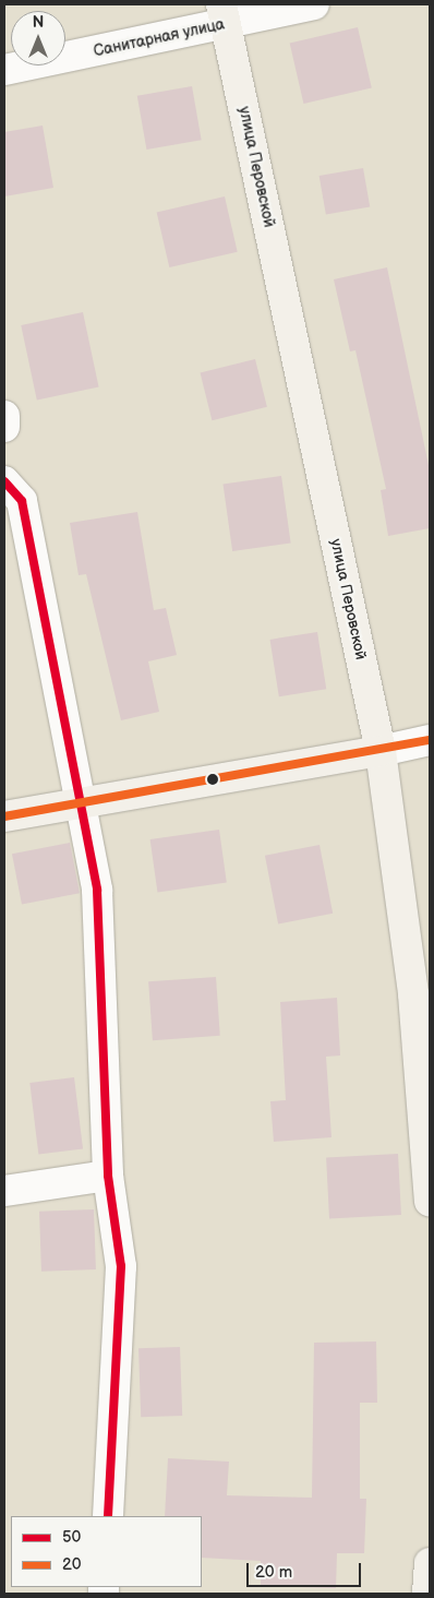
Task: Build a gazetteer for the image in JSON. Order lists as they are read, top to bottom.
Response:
{
  "streets": {
    "main road": ["улица Перовской"],
    "street": ["Санитарная улица"]
  },
  "crossings": [
    ["Санитарная улица", "улица Перовской"]
  ],
  "lines": ["transit line 50", "transit line 20"],
  "legend": ["50", "20"],
  "scale_bar": "20 m",
  "north": "top"
}
